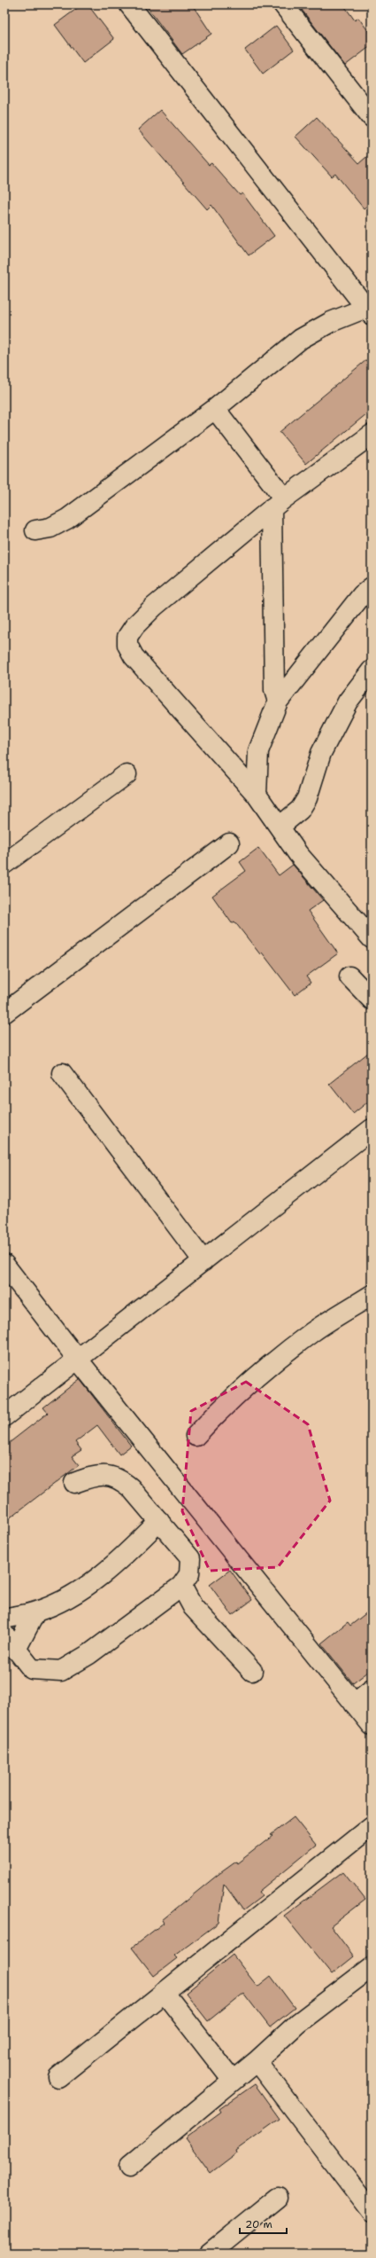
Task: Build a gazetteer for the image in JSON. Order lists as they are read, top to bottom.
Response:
{
  "scale_bar": "20 m"
}
